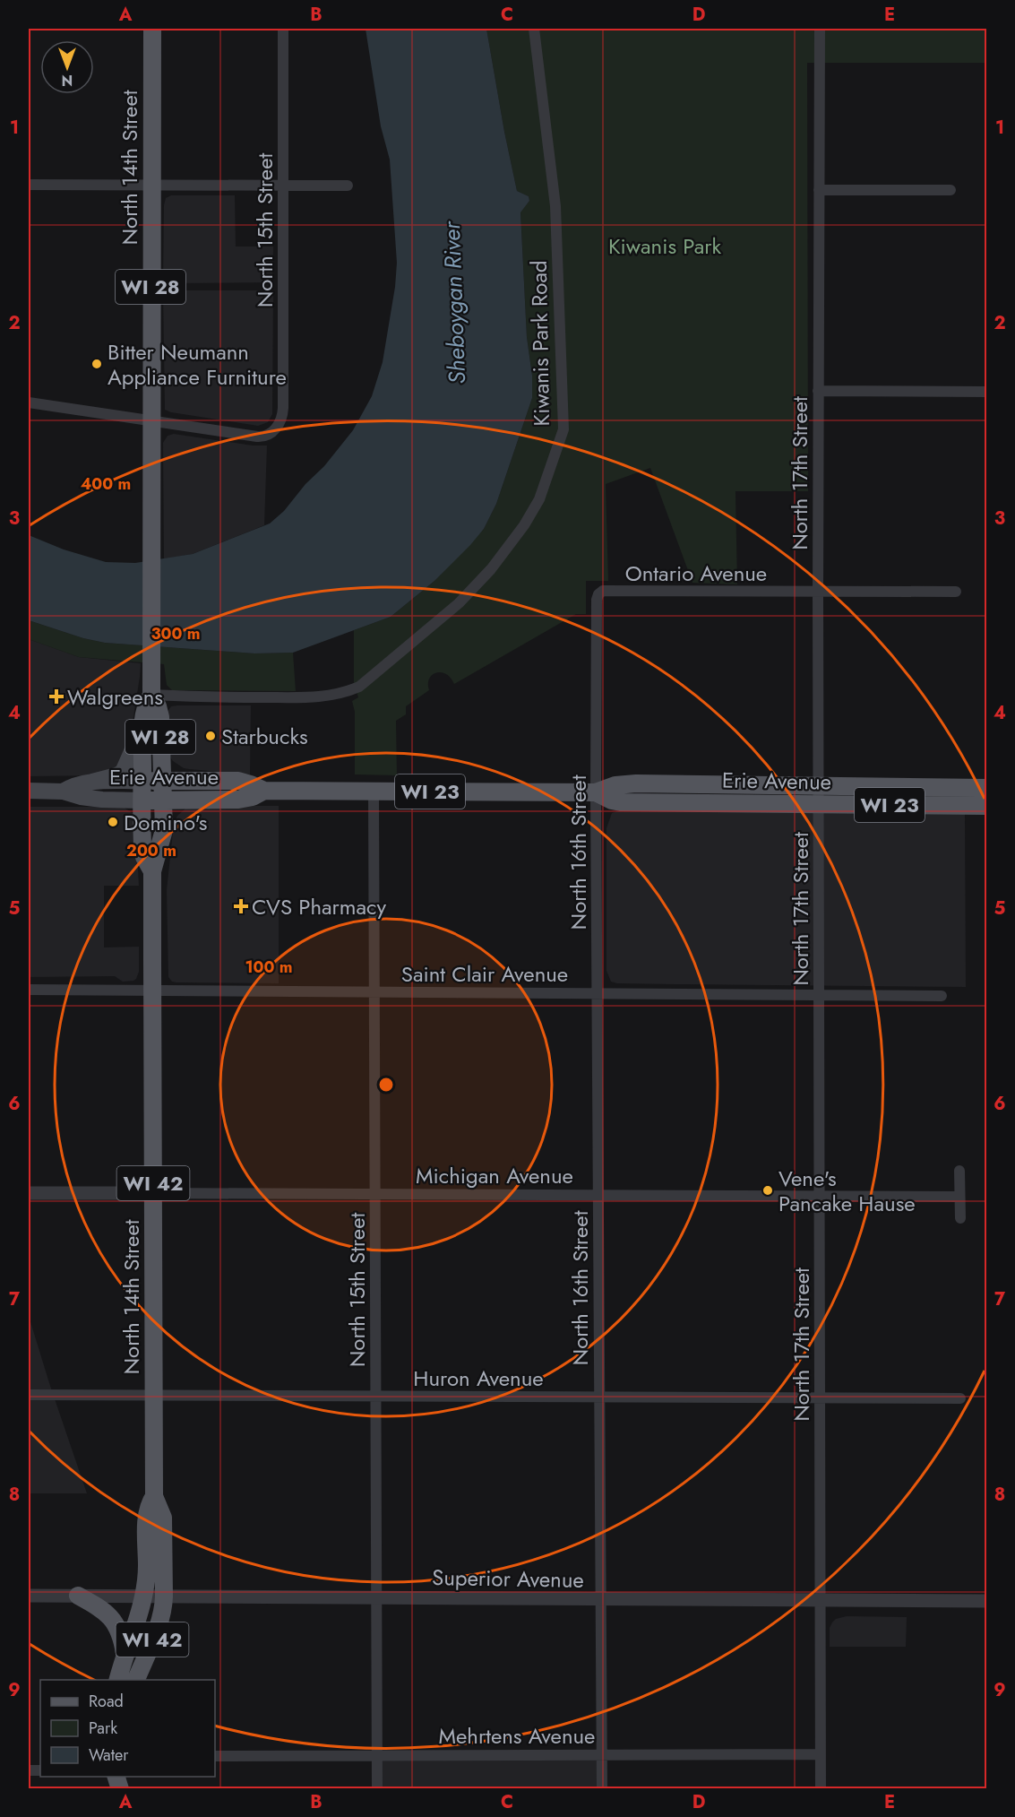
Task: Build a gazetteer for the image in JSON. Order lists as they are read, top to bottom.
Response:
{
  "streets": {
    "main road": [
      "North 14th Street",
      "WI 28",
      "Erie Avenue",
      "WI 23",
      "WI 42"
    ],
    "street": [
      "North 15th Street",
      "Kiwanis Park Road",
      "North 17th Street",
      "Ontario Avenue",
      "North 16th Street",
      "Saint Clair Avenue",
      "Michigan Avenue",
      "Huron Avenue",
      "Superior Avenue",
      "Mehrtens Avenue"
    ]
  },
  "crossings": [
    ["North 14th Street", "North 15th Street"],
    ["North 14th Street", "Kiwanis Park Road"],
    ["North 14th Street", "Erie Avenue"],
    ["North 14th Street", "Saint Clair Avenue"],
    ["North 14th Street", "Michigan Avenue"],
    ["North 14th Street", "Huron Avenue"],
    ["North 14th Street", "Superior Avenue"],
    ["North 15th Street", "Erie Avenue"],
    ["North 15th Street", "Saint Clair Avenue"],
    ["North 15th Street", "Michigan Avenue"],
    ["North 15th Street", "Huron Avenue"],
    ["North 15th Street", "Superior Avenue"],
    ["North 15th Street", "Mehrtens Avenue"],
    ["North 17th Street", "Ontario Avenue"],
    ["North 17th Street", "Erie Avenue"],
    ["North 17th Street", "Saint Clair Avenue"],
    ["North 17th Street", "Michigan Avenue"],
    ["North 17th Street", "Huron Avenue"],
    ["North 17th Street", "Superior Avenue"],
    ["North 17th Street", "Mehrtens Avenue"],
    ["Ontario Avenue", "North 16th Street"],
    ["Erie Avenue", "North 16th Street"],
    ["North 16th Street", "Saint Clair Avenue"],
    ["North 16th Street", "Michigan Avenue"],
    ["North 16th Street", "Huron Avenue"],
    ["North 16th Street", "Superior Avenue"],
    ["North 16th Street", "Mehrtens Avenue"]
  ],
  "water": ["Sheboygan River"],
  "parks": ["Kiwanis Park"],
  "places": {
    "other": [
      "Bitter Neumann Appliance Furniture",
      "Starbucks",
      "Domino's",
      "Vene's Pancake Hause"
    ],
    "health": ["Walgreens", "CVS Pharmacy"]
  },
  "legend": ["Road", "Park", "Water"],
  "north": "bottom",
  "grid": {
    "columns": [
      "A",
      "B",
      "C",
      "D",
      "E"
    ],
    "rows": [
      "1",
      "2",
      "3",
      "4",
      "5",
      "6",
      "7",
      "8",
      "9"
    ]
  },
  "rings": [
    "400 m",
    "300 m",
    "200 m",
    "100 m"
  ]
}
